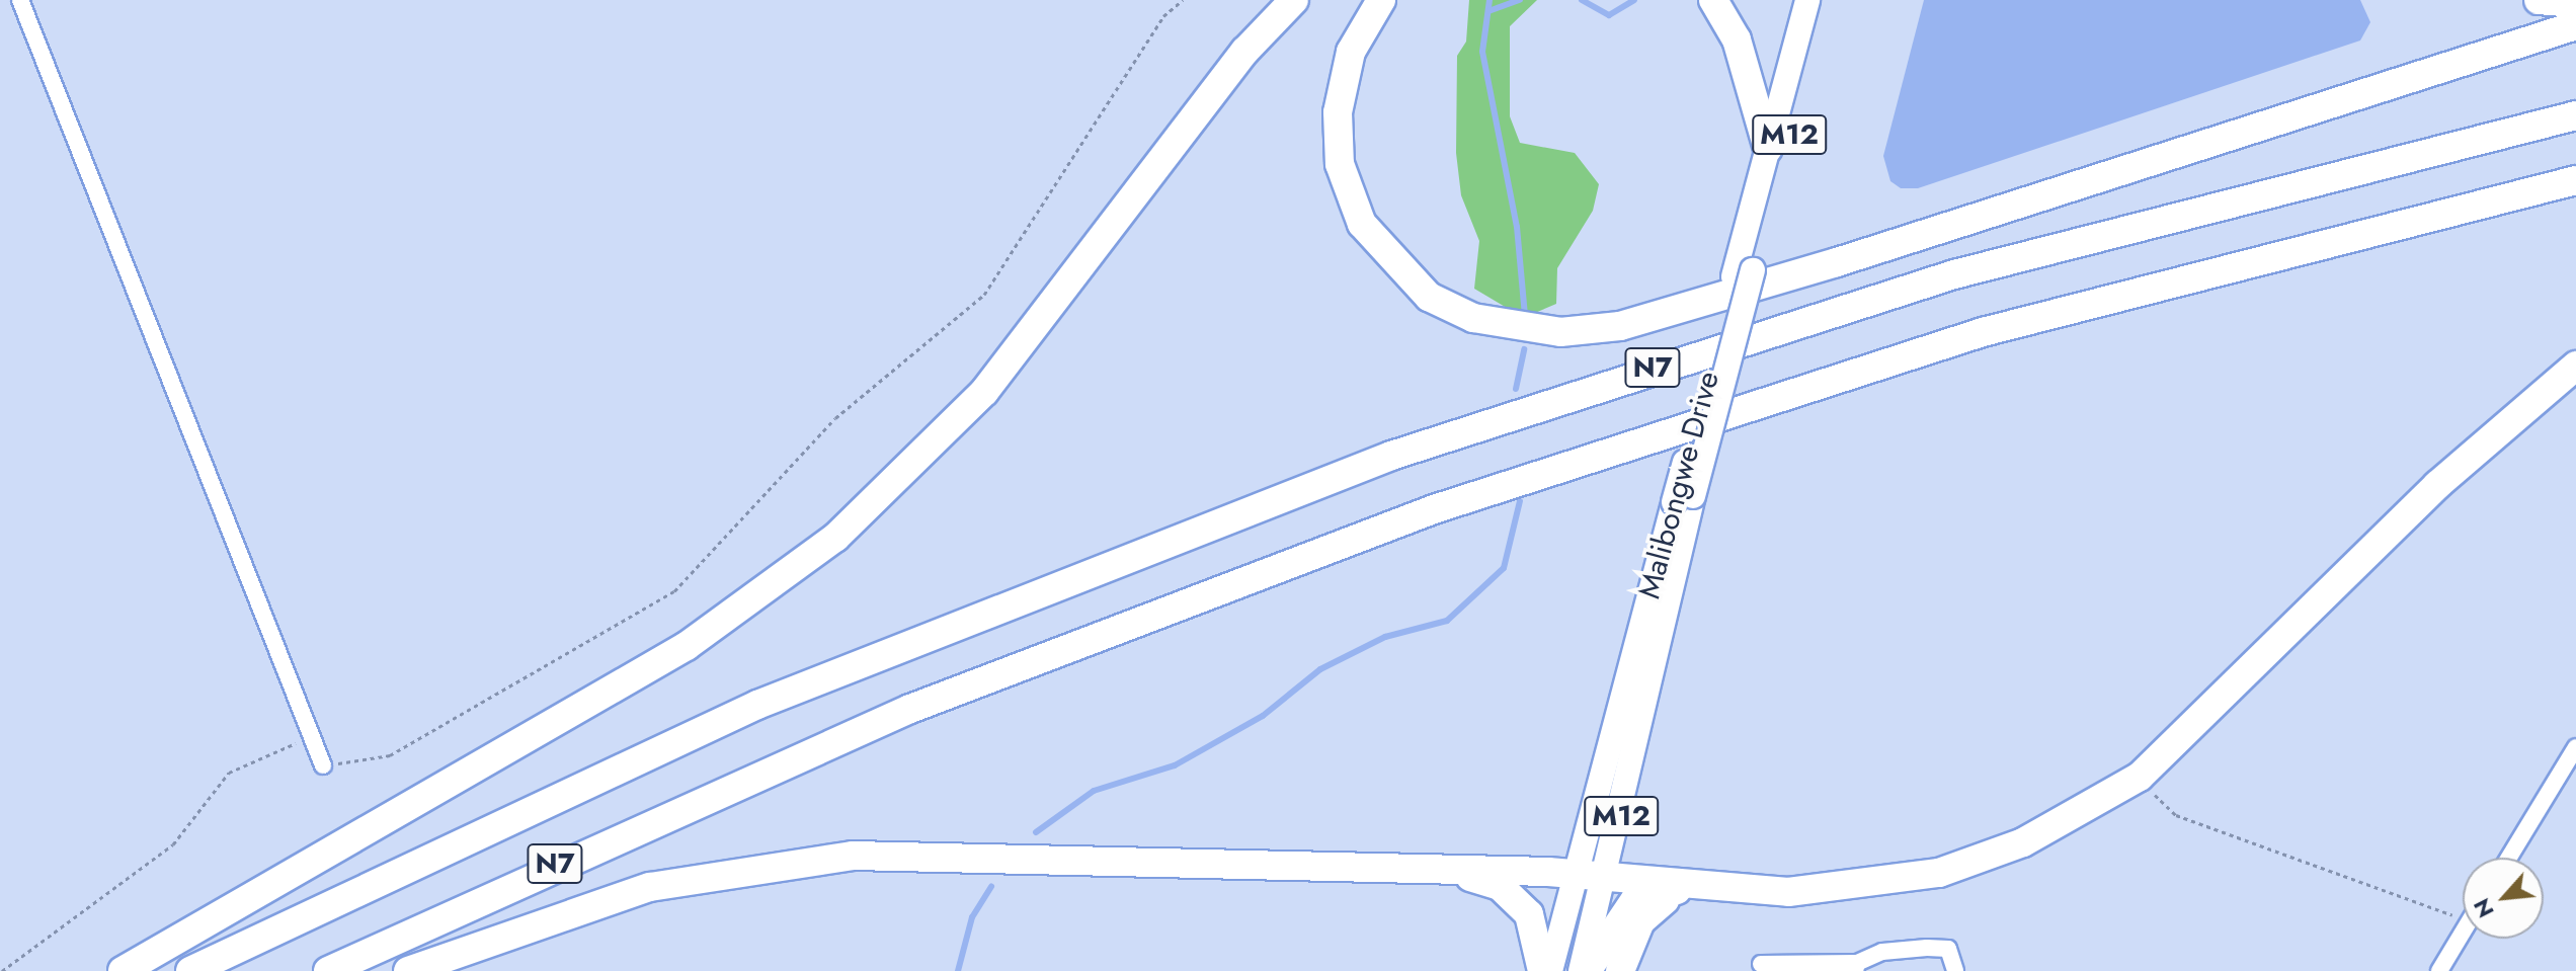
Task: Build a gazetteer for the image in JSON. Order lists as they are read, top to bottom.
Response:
{
  "streets": {
    "highway": ["N7"],
    "main road": ["M12", "Malibongwe Drive"]
  },
  "north": "bottom left"
}
